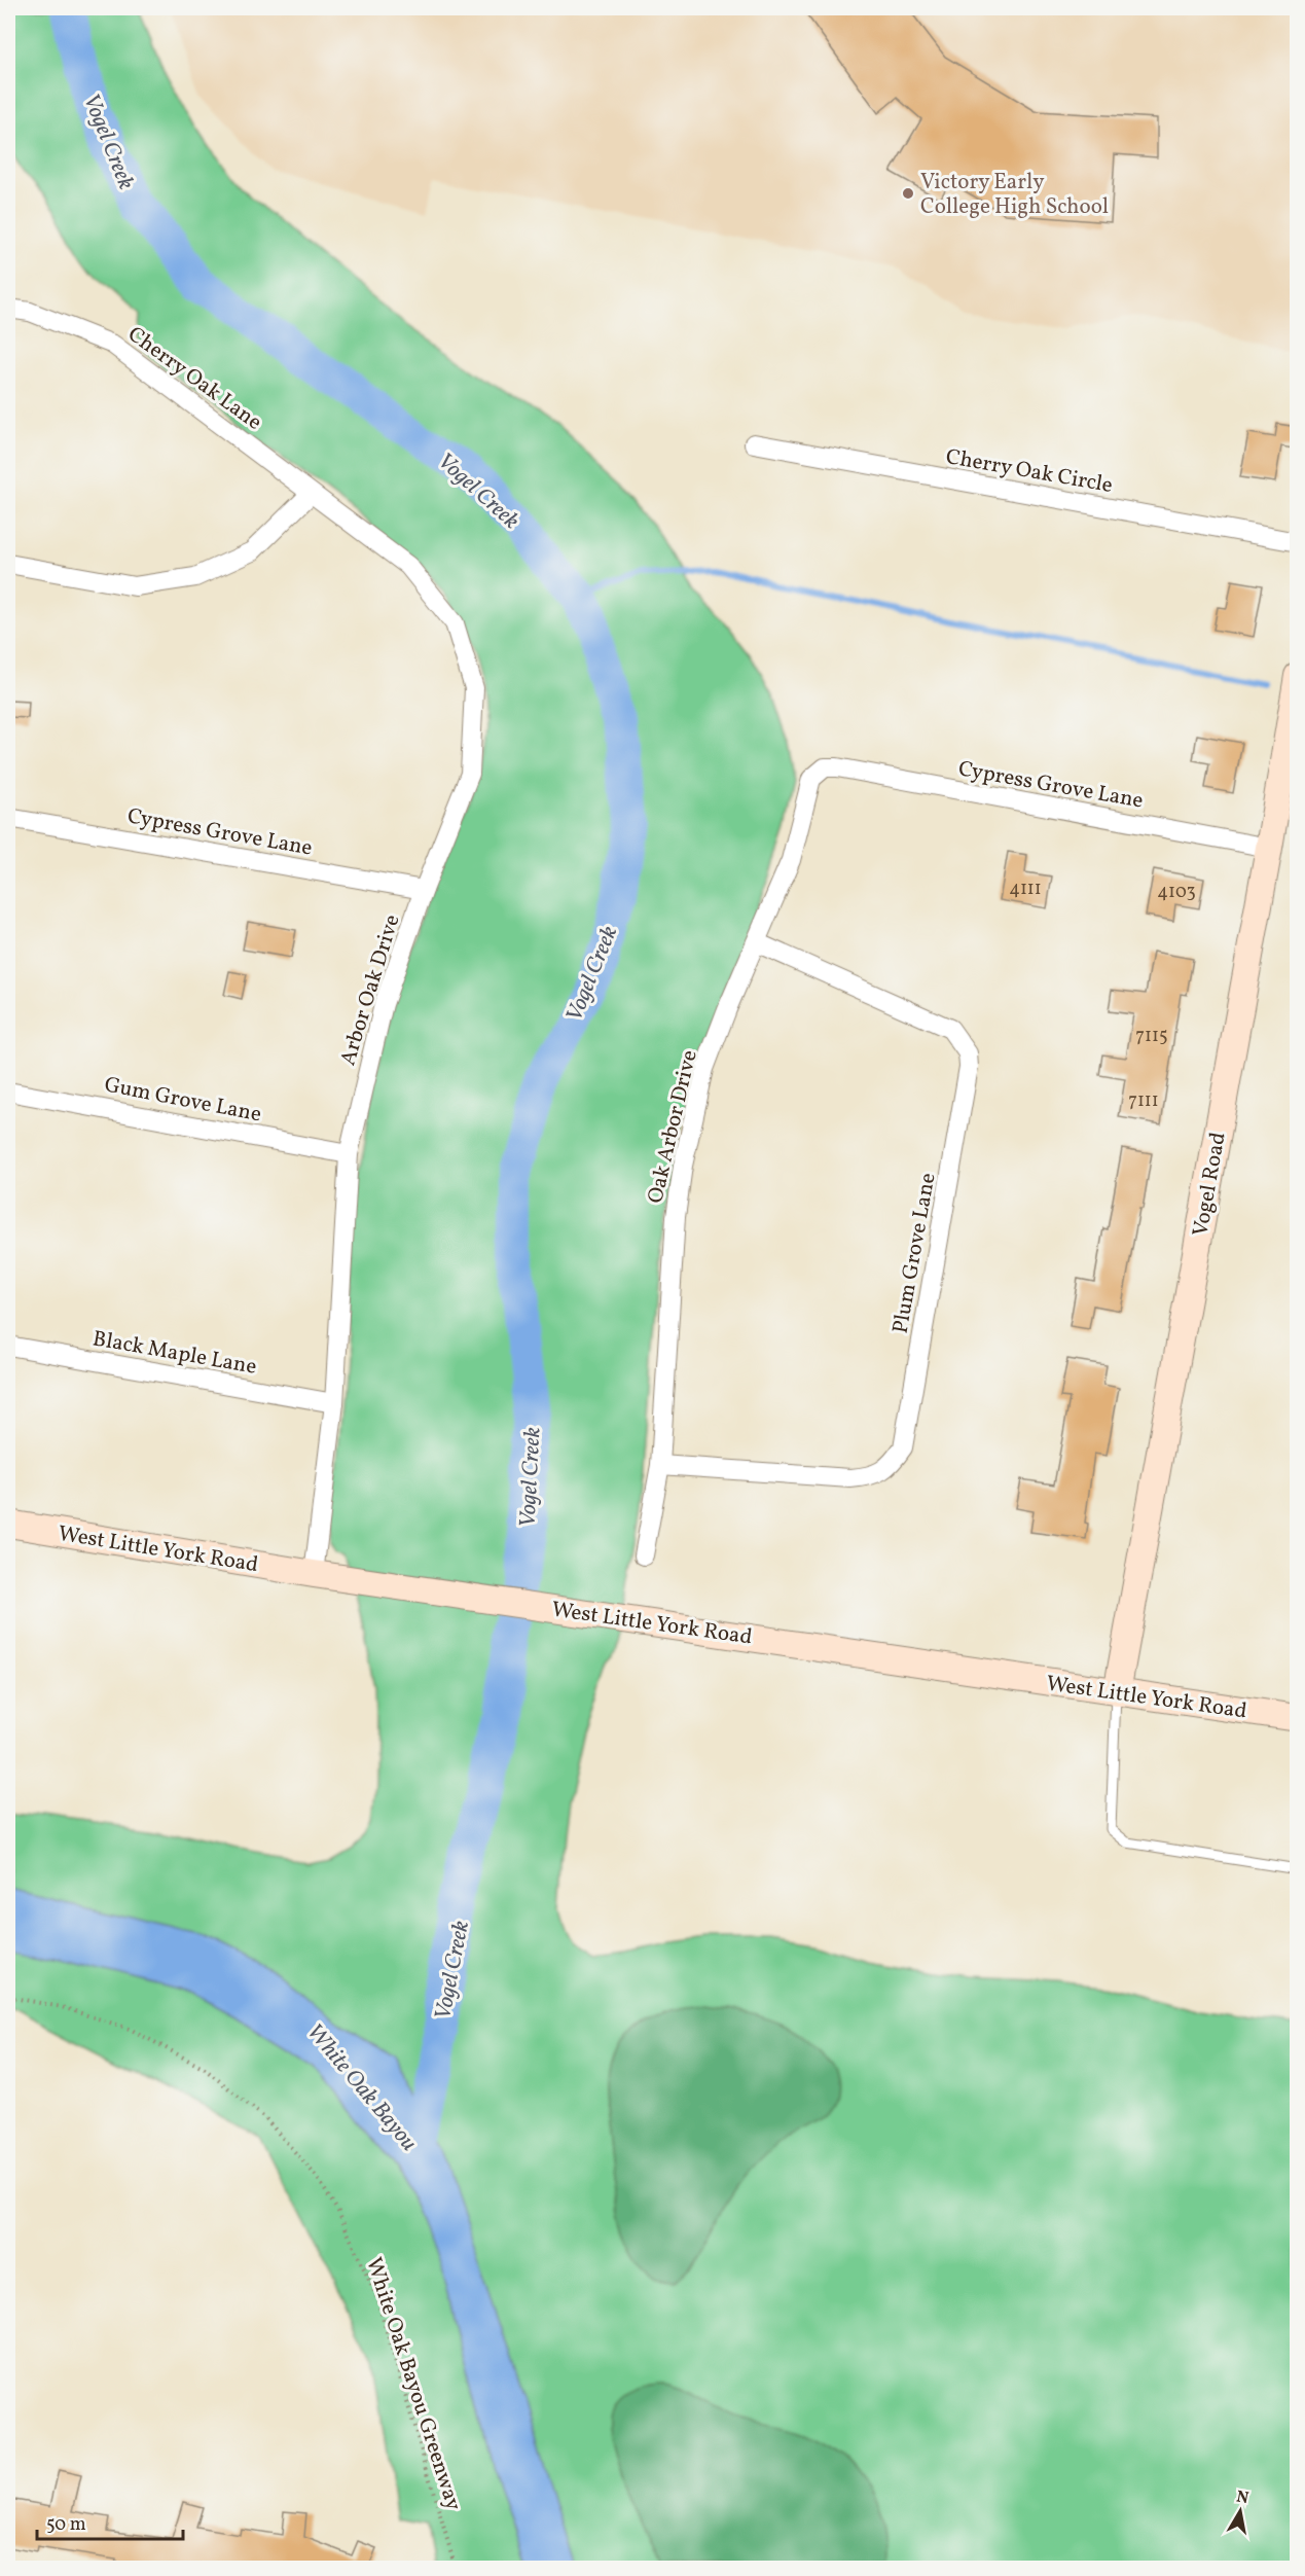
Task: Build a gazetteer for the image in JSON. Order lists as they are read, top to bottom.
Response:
{
  "streets": {
    "street": [
      "Cherry Oak Lane",
      "Cherry Oak Circle",
      "Cypress Grove Lane",
      "Arbor Oak Drive",
      "Gum Grove Lane",
      "Oak Arbor Drive",
      "Vogel Road",
      "Plum Grove Lane",
      "Black Maple Lane",
      "West Little York Road"
    ],
    "path": ["White Oak Bayou Greenway"]
  },
  "crossings": [
    ["Cherry Oak Lane", "Arbor Oak Drive"],
    ["Cypress Grove Lane", "Arbor Oak Drive"],
    ["Cypress Grove Lane", "Oak Arbor Drive"],
    ["Cypress Grove Lane", "Vogel Road"],
    ["Arbor Oak Drive", "Gum Grove Lane"],
    ["Arbor Oak Drive", "Black Maple Lane"],
    ["Arbor Oak Drive", "West Little York Road"],
    ["Oak Arbor Drive", "Plum Grove Lane"],
    ["Vogel Road", "West Little York Road"]
  ],
  "water": ["Vogel Creek", "White Oak Bayou"],
  "places": ["Victory Early College High School"],
  "house_numbers": [
    "4111",
    "4103",
    "7115",
    "7111"
  ],
  "scale_bar": "50 m",
  "north": "top"
}
